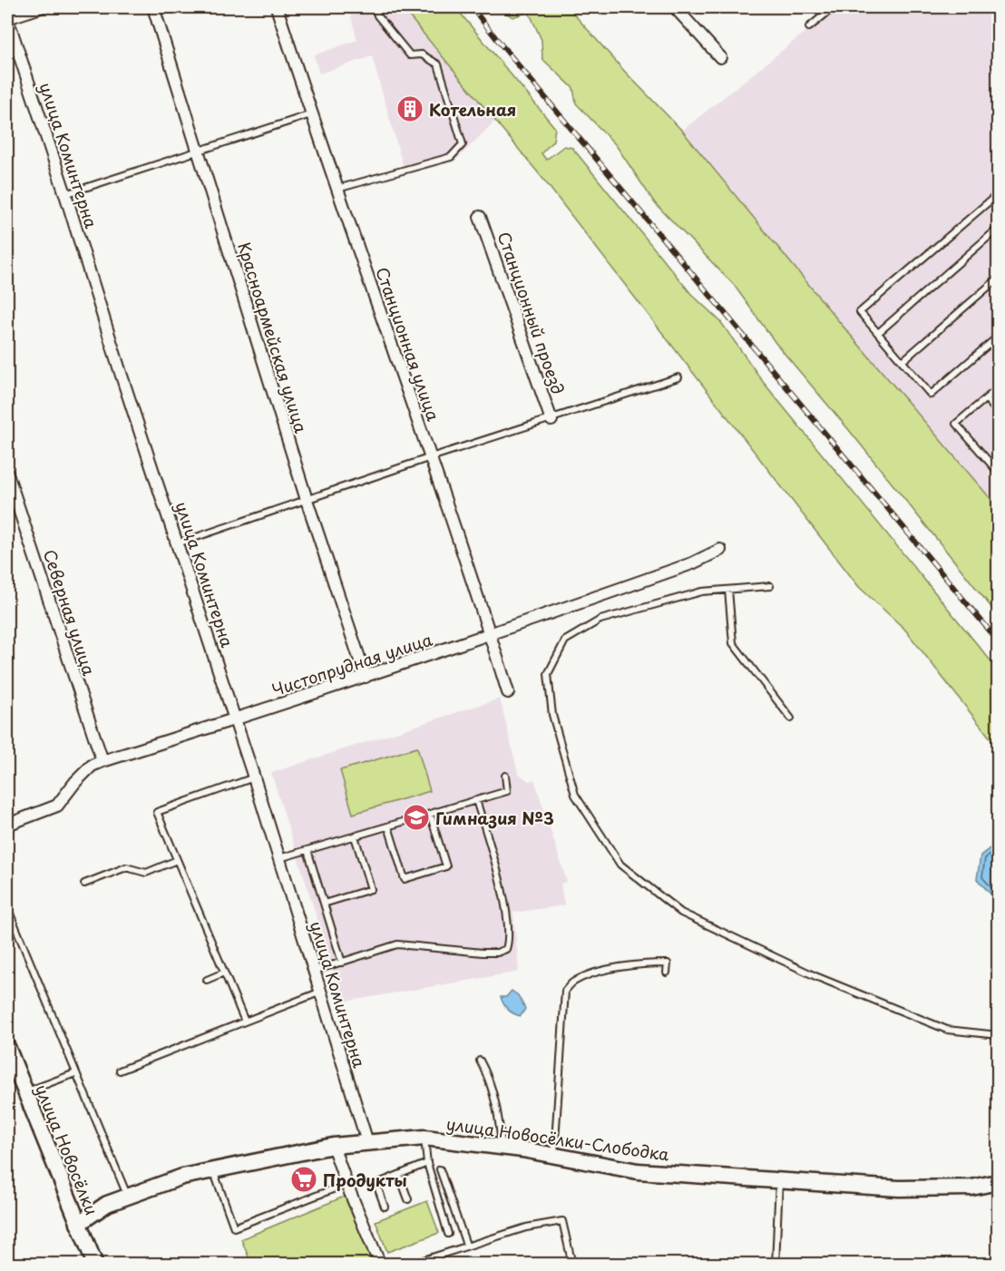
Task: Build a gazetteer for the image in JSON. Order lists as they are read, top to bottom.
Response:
{
  "streets": {
    "main road": ["улица Новосёлки-Слободка", "улица Новосёлки"],
    "street": [
      "улица Коминтерна",
      "Станционный проезд",
      "Красноармейская улица",
      "Станционная улица",
      "Северная улица",
      "Чистопрудная улица"
    ]
  },
  "crossings": [
    ["улица Коминтерна", "Чистопрудная улица"],
    ["улица Коминтерна", "улица Новосёлки-Слободка"],
    ["Красноармейская улица", "Чистопрудная улица"],
    ["Станционная улица", "Чистопрудная улица"],
    ["Северная улица", "Чистопрудная улица"],
    ["улица Новосёлки-Слободка", "улица Новосёлки"]
  ],
  "places": {
    "building": ["Котельная"],
    "school or university": ["Гимназия №3"],
    "supermarket": ["Продукты"]
  }
}
